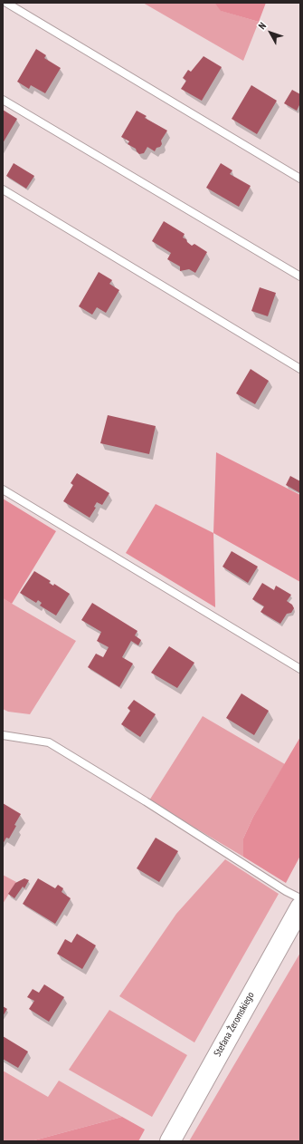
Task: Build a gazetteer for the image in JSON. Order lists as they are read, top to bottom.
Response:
{
  "streets": {
    "main road": ["Stefana Żeromskiego"]
  },
  "north": "top left"
}
